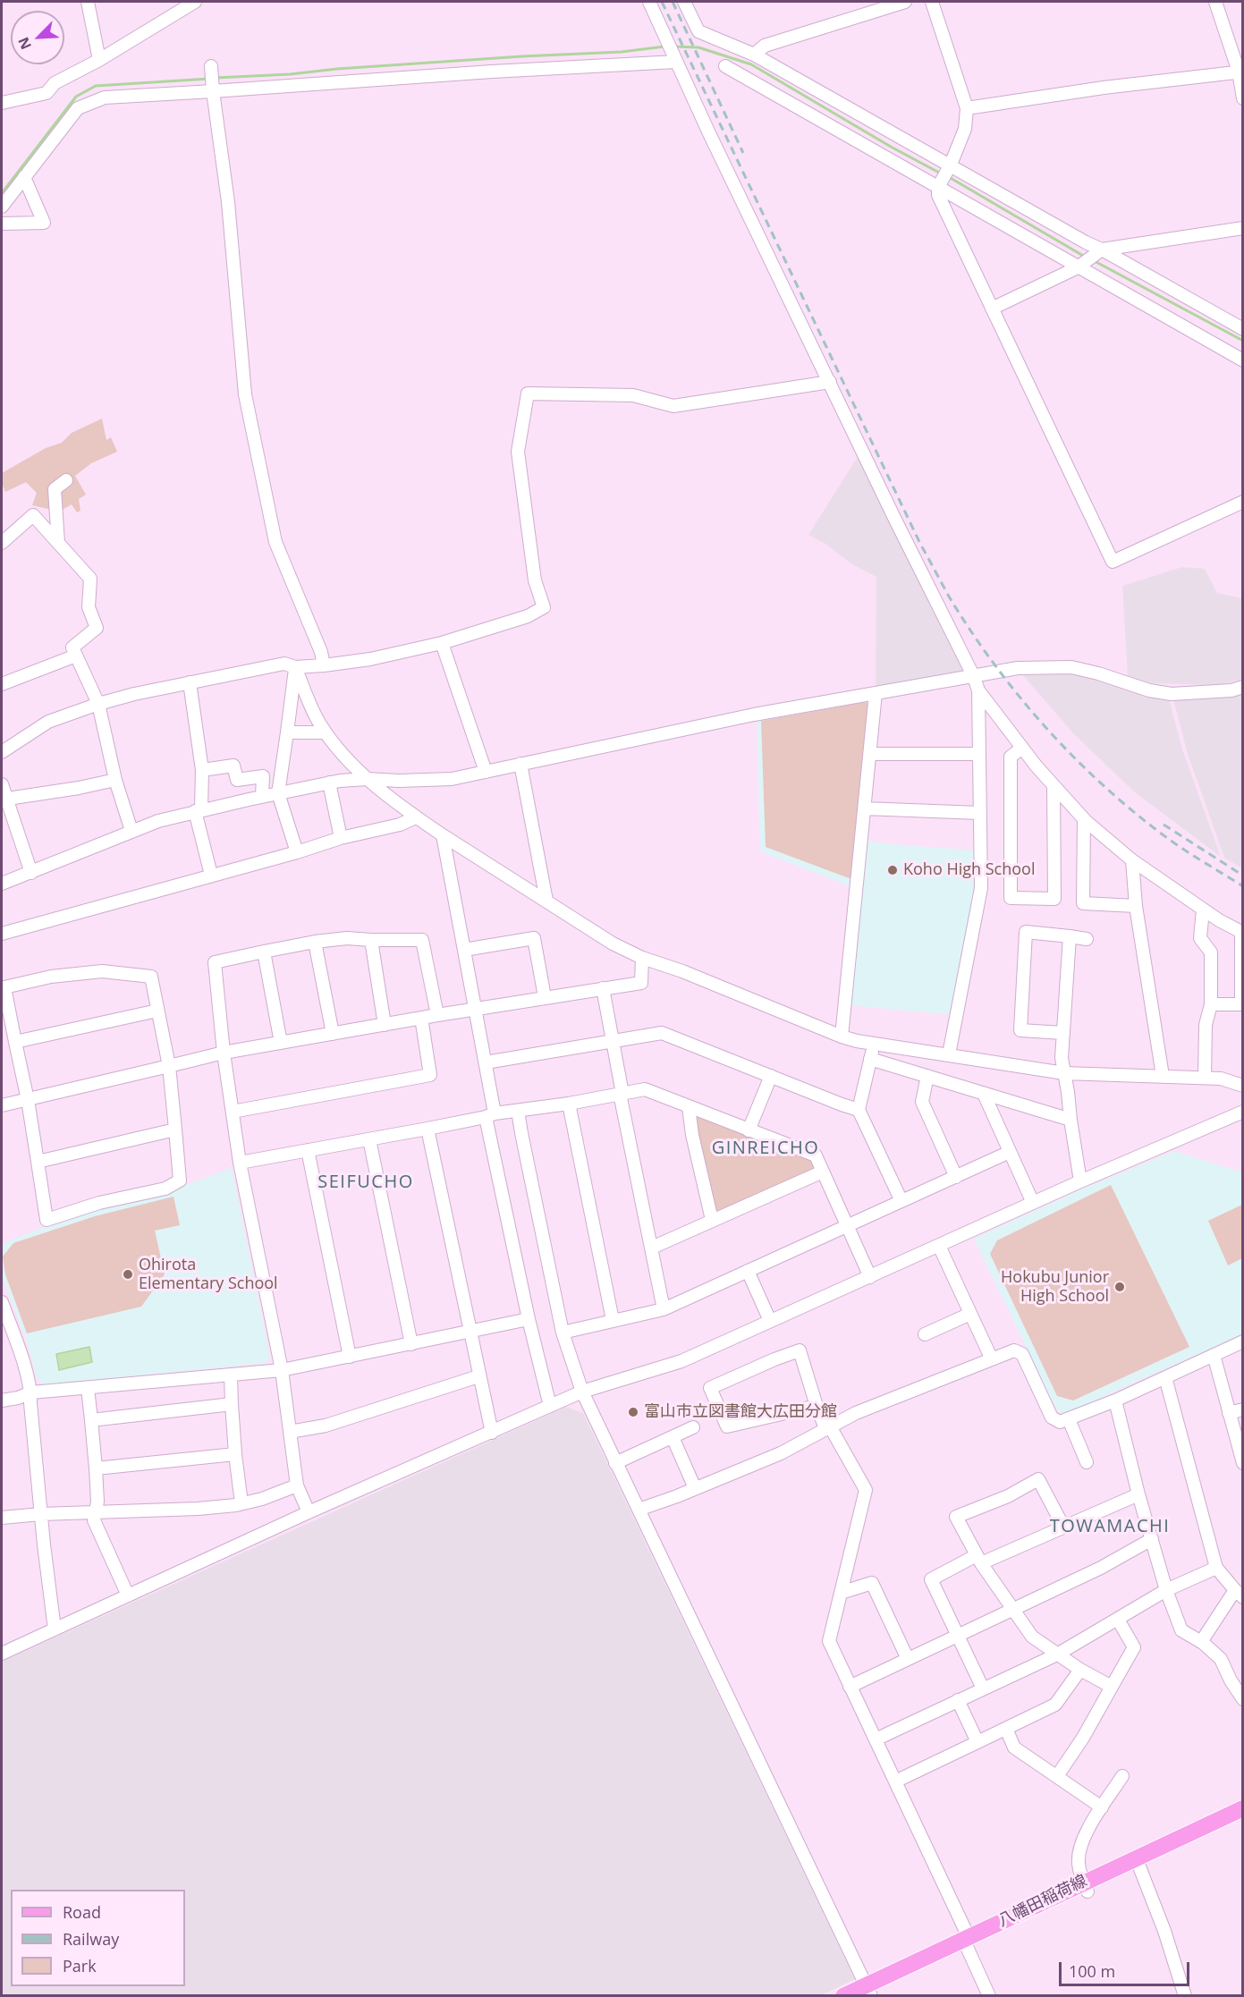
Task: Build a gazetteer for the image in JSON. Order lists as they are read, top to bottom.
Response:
{
  "streets": {
    "main road": ["八幡田稲荷線"]
  },
  "districts": ["GINREICHO", "SEIFUCHO", "TOWAMACHI"],
  "places": [
    "Koho High School",
    "Ohirota Elementary School",
    "Hokubu Junior High School",
    "富山市立図書館大広田分館"
  ],
  "legend": ["Road", "Railway", "Park"],
  "scale_bar": "100 m",
  "north": "bottom left"
}
